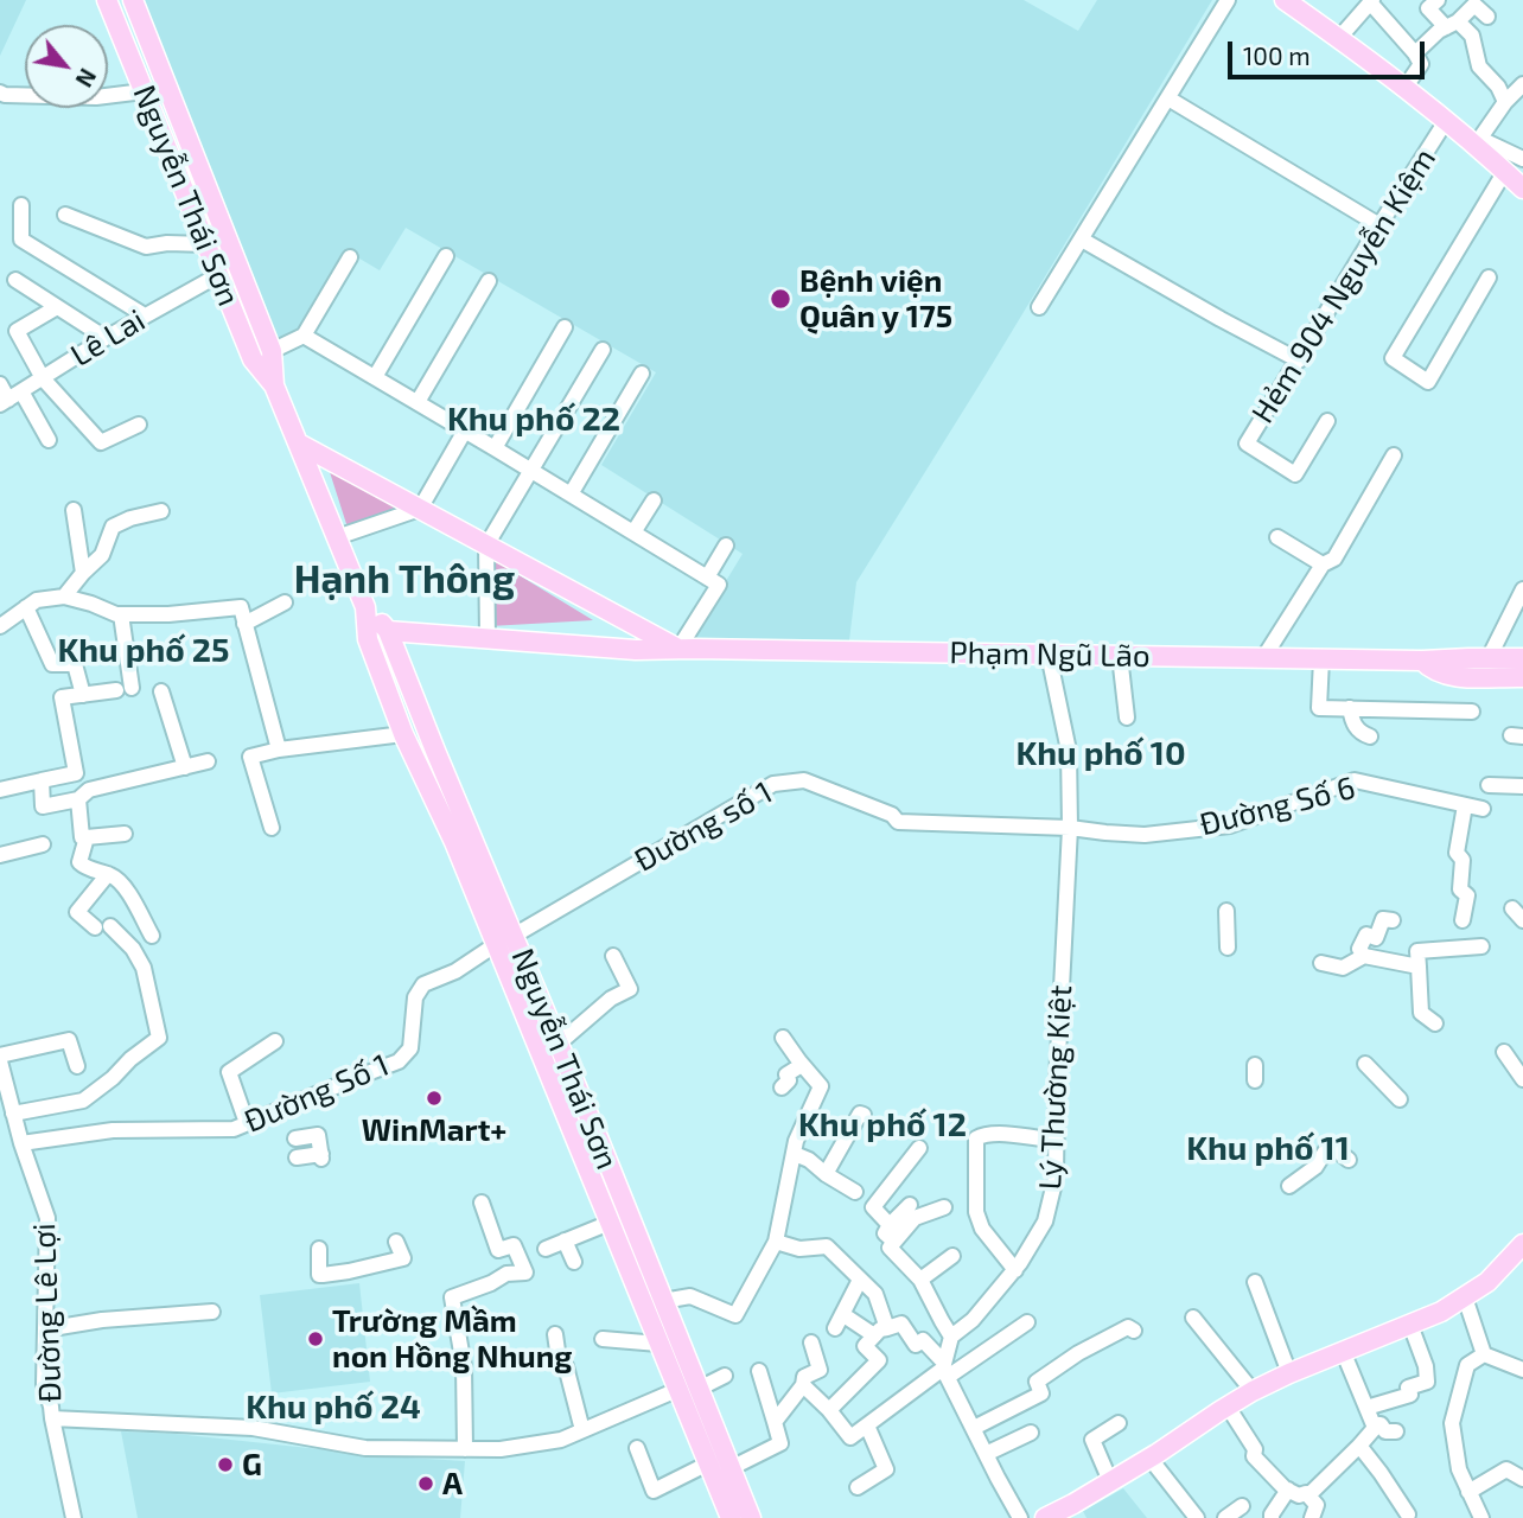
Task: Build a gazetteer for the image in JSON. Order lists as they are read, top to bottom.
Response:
{
  "streets": {
    "main road": ["Nguyễn Thái Sơn", "Phạm Ngũ Lão"],
    "street": [
      "Hẻm 904 Nguyễn Kiệm",
      "Lê Lai",
      "Đường Số 6",
      "Đường số 1",
      "Lý Thường Kiệt",
      "Đường Số 1",
      "Đường Lê Lợi"
    ]
  },
  "crossings": [
    ["Nguyễn Thái Sơn", "Lê Lai"],
    ["Nguyễn Thái Sơn", "Phạm Ngũ Lão"],
    ["Nguyễn Thái Sơn", "Đường số 1"],
    ["Nguyễn Thái Sơn", "Đường Số 1"],
    ["Phạm Ngũ Lão", "Lý Thường Kiệt"],
    ["Đường Số 6", "Đường số 1"],
    ["Đường Số 6", "Lý Thường Kiệt"],
    ["Đường số 1", "Lý Thường Kiệt"],
    ["Đường số 1", "Đường Số 1"],
    ["Đường Số 1", "Đường Lê Lợi"]
  ],
  "districts": [
    "Khu phố 22",
    "Hạnh Thông",
    "Khu phố 25",
    "Khu phố 10",
    "Khu phố 12",
    "Khu phố 11",
    "Khu phố 24"
  ],
  "places": [
    "Bệnh viện Quân y 175",
    "WinMart+",
    "Trường Mầm non Hồng Nhung",
    "G",
    "A"
  ],
  "scale_bar": "100 m",
  "north": "bottom right"
}
